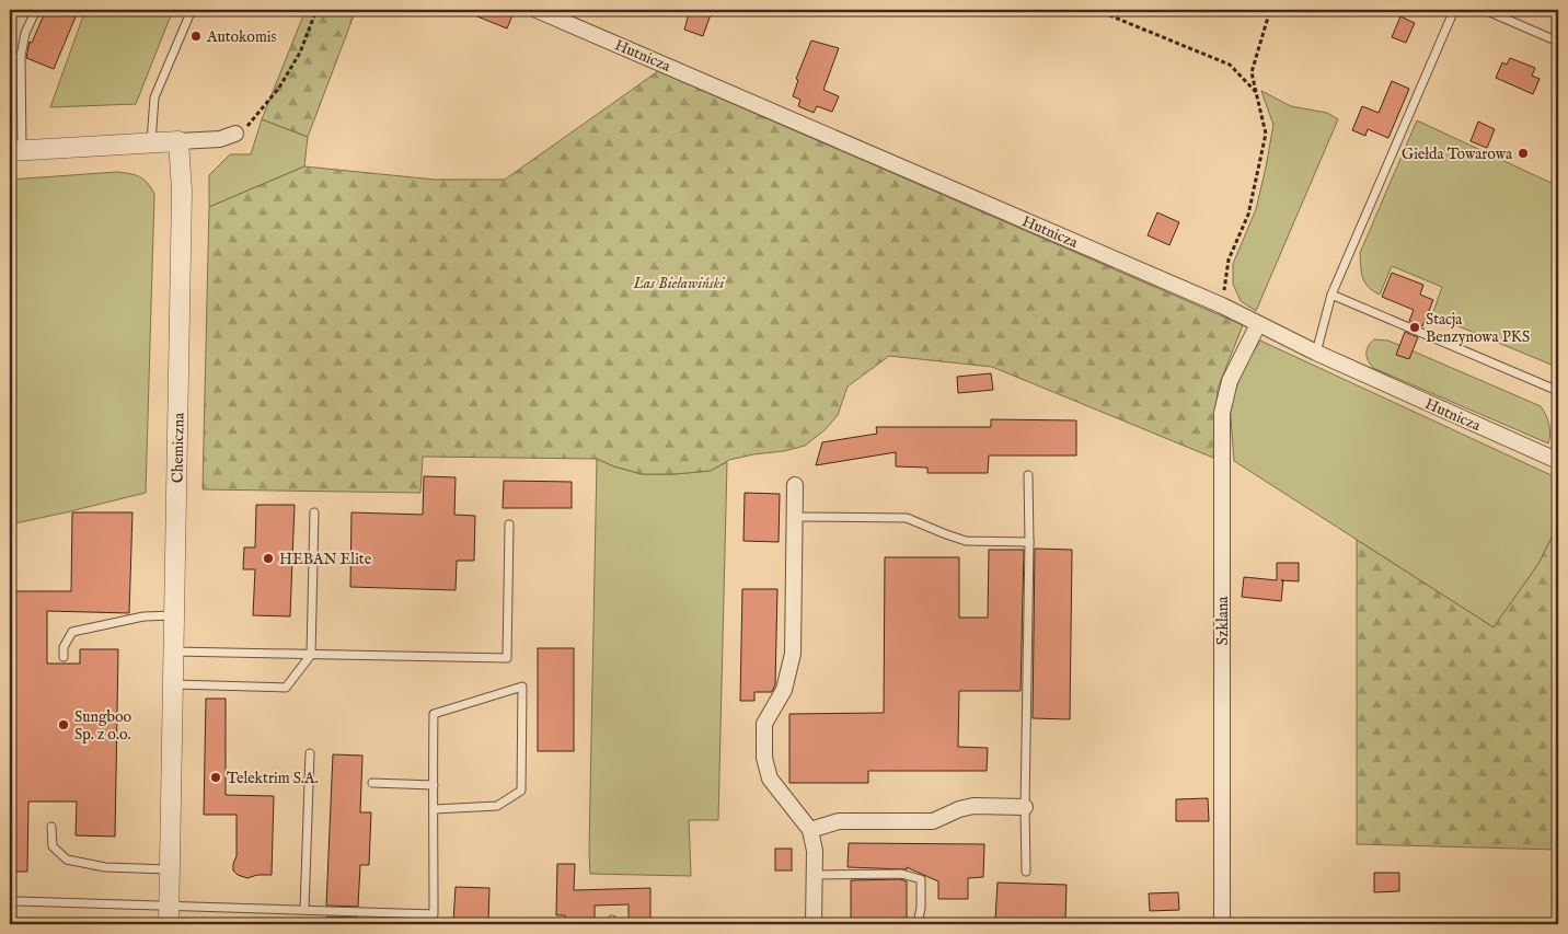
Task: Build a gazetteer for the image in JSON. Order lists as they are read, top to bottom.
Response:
{
  "streets": {
    "street": ["Hutnicza", "Chemiczna", "Szklana"]
  },
  "crossings": [
    ["Hutnicza", "Szklana"]
  ],
  "parks": ["Las Bieławiński"],
  "places": [
    "Autokomis",
    "Giełda Towarowa",
    "Stacja Benzynowa PKS",
    "HEBAN Elite",
    "Sungboo Sp. z o.o.",
    "Telektrim S.A."
  ]
}
